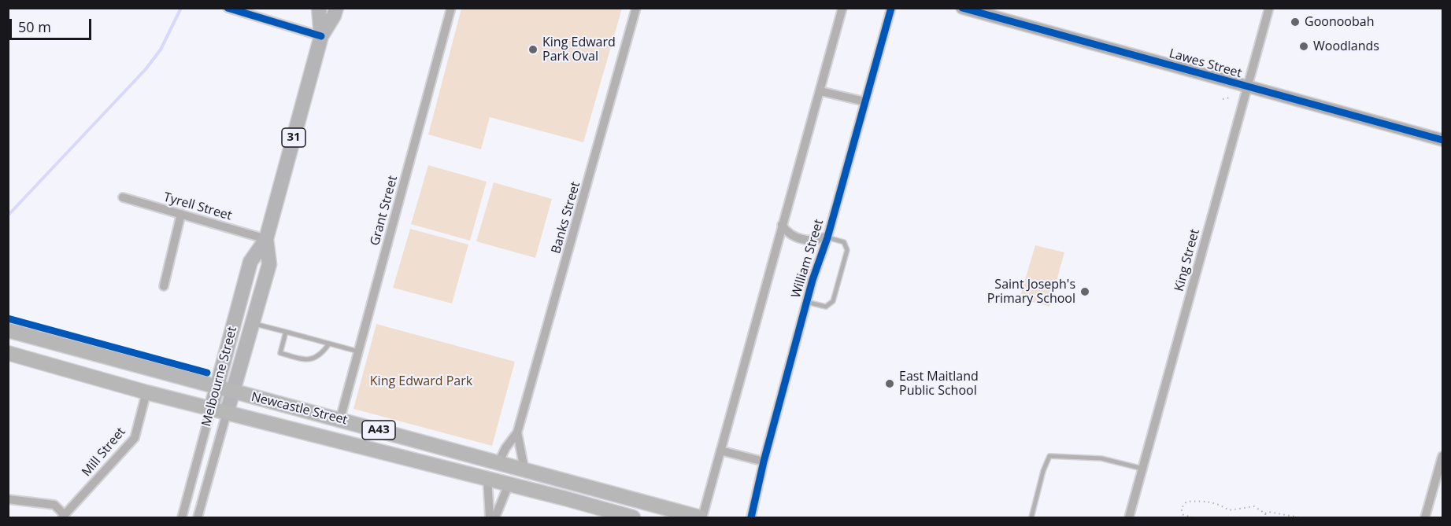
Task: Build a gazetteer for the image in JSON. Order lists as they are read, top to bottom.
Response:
{
  "streets": {
    "highway": ["Newcastle Street", "A43"],
    "main road": ["Lawes Street", "31", "Melbourne Street"],
    "street": [
      "Tyrell Street",
      "Grant Street",
      "Banks Street",
      "William Street",
      "King Street",
      "Mill Street"
    ]
  },
  "crossings": [
    ["Lawes Street", "King Street"],
    ["Tyrell Street", "Melbourne Street"],
    ["Grant Street", "Newcastle Street"],
    ["Banks Street", "Newcastle Street"],
    ["Melbourne Street", "Newcastle Street"],
    ["Newcastle Street", "Mill Street"]
  ],
  "parks": ["King Edward Park"],
  "places": [
    "Goonoobah",
    "Woodlands",
    "King Edward Park Oval",
    "Saint Joseph's Primary School",
    "East Maitland Public School"
  ],
  "scale_bar": "50 m"
}
